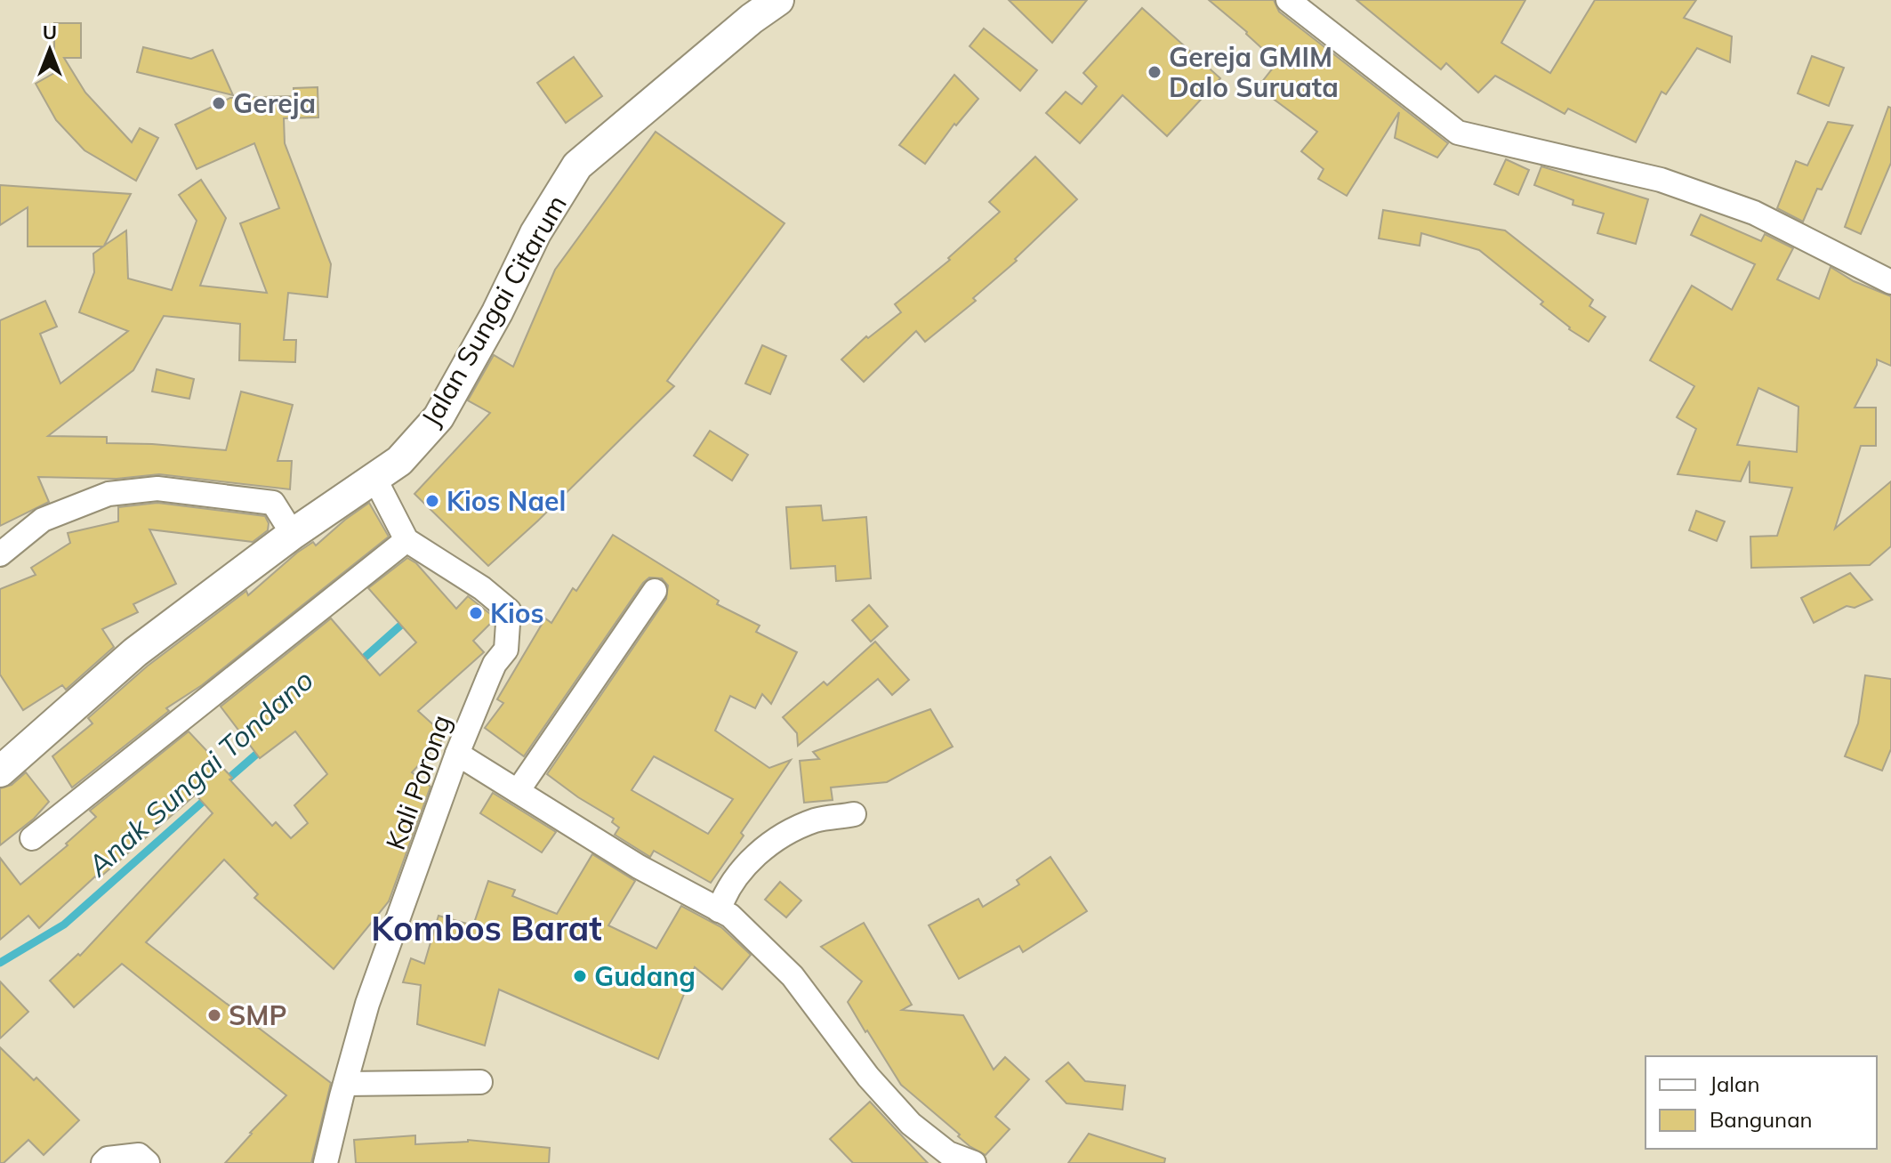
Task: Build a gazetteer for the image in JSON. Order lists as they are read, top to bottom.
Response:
{
  "streets": {
    "street": ["Jalan Sungai Citarum", "Kali Porong"]
  },
  "districts": ["Kombos Barat"],
  "water": ["Anak Sungai Tondano"],
  "places": [
    "Gereja GMIM Dalo Suruata",
    "Gereja",
    "Kios Nael",
    "Kios",
    "Gudang",
    "SMP"
  ],
  "legend": ["Jalan", "Bangunan"],
  "north": "top"
}
